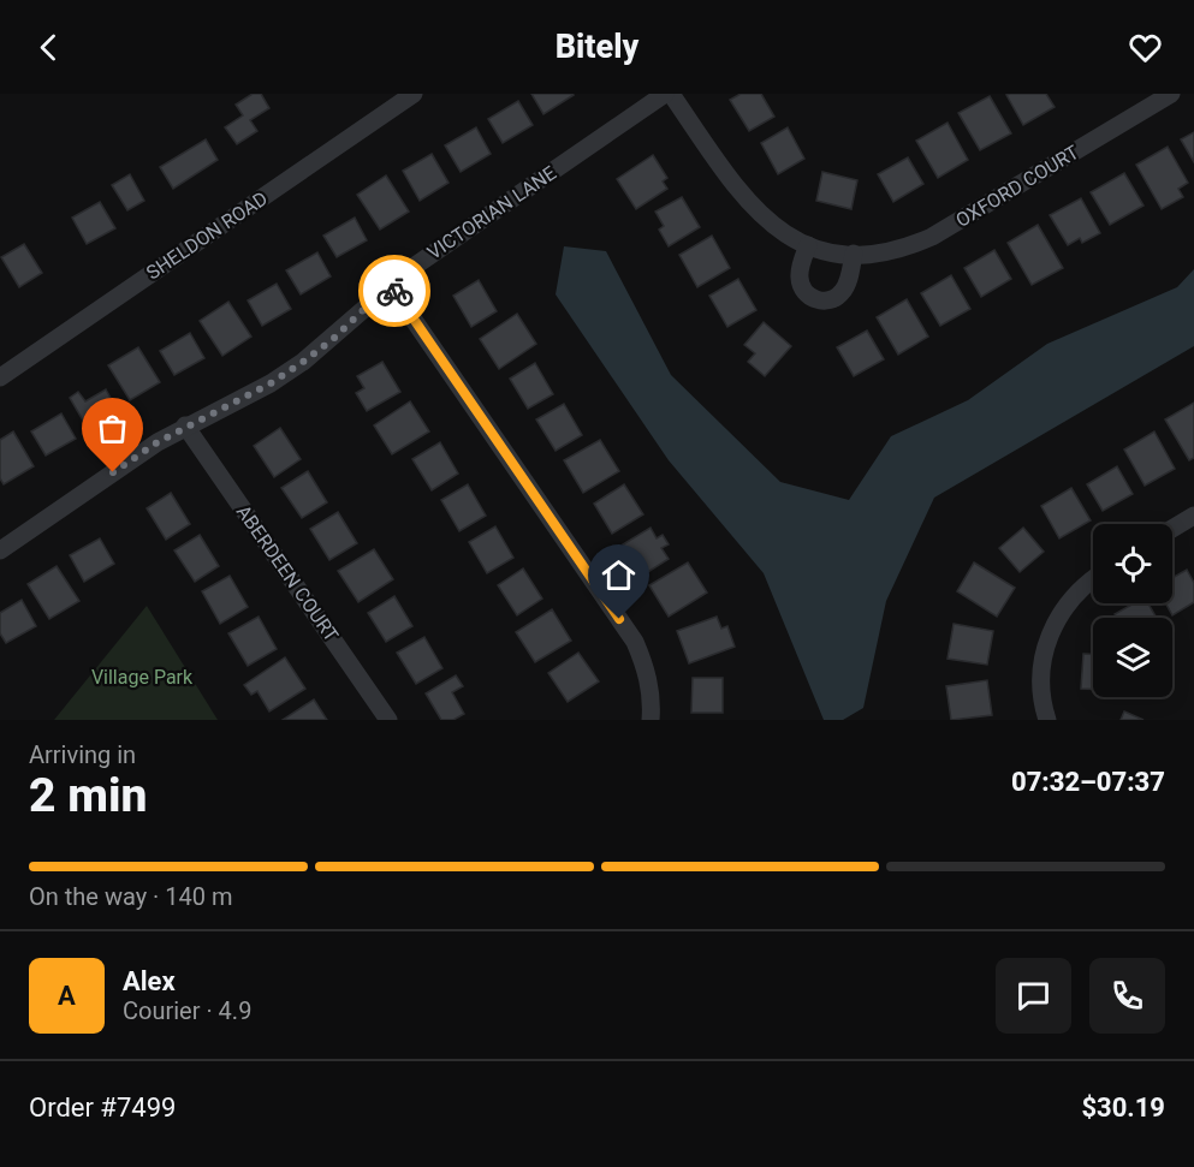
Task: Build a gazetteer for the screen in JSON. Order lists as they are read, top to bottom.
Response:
{
  "streets": {
    "street": [
      "OXFORD COURT",
      "VICTORIAN LANE",
      "SHELDON ROAD",
      "ABERDEEN COURT"
    ]
  },
  "crossings": [
    ["VICTORIAN LANE", "ABERDEEN COURT"]
  ],
  "parks": ["Village Park"],
  "page": {
    "header": "Bitely",
    "heading": ["2 min", "Arriving in", "07:32–07:37"],
    "panel": [
      "Alex",
      "Courier · 4.9",
      "Order #7499",
      "$30.19"
    ],
    "bar": "On the way · 140 m",
    "round": "A"
  }
}
